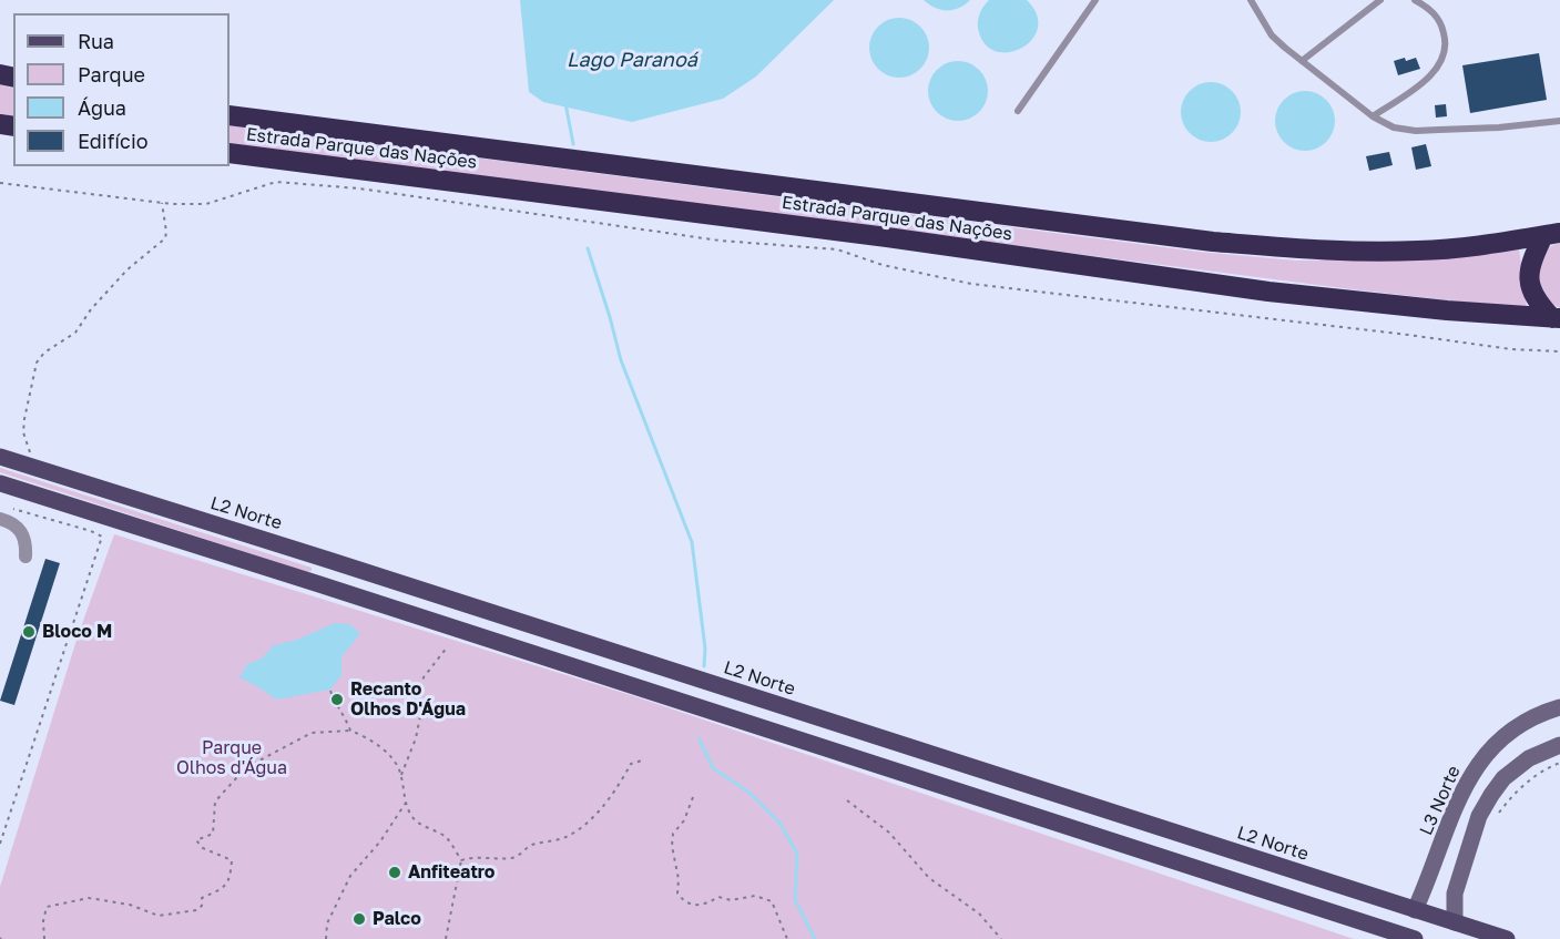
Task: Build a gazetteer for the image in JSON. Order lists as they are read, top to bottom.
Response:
{
  "streets": {
    "highway": ["Estrada Parque das Nações"],
    "main road": ["L2 Norte", "L3 Norte"]
  },
  "crossings": [
    ["L2 Norte", "L3 Norte"]
  ],
  "water": ["Lago Paranoá"],
  "parks": ["Parque Olhos d'Água"],
  "places": [
    "Bloco M",
    "Recanto Olhos D'Água",
    "Anfiteatro",
    "Palco"
  ],
  "legend": [
    "Rua",
    "Parque",
    "Água",
    "Edifício"
  ]
}
